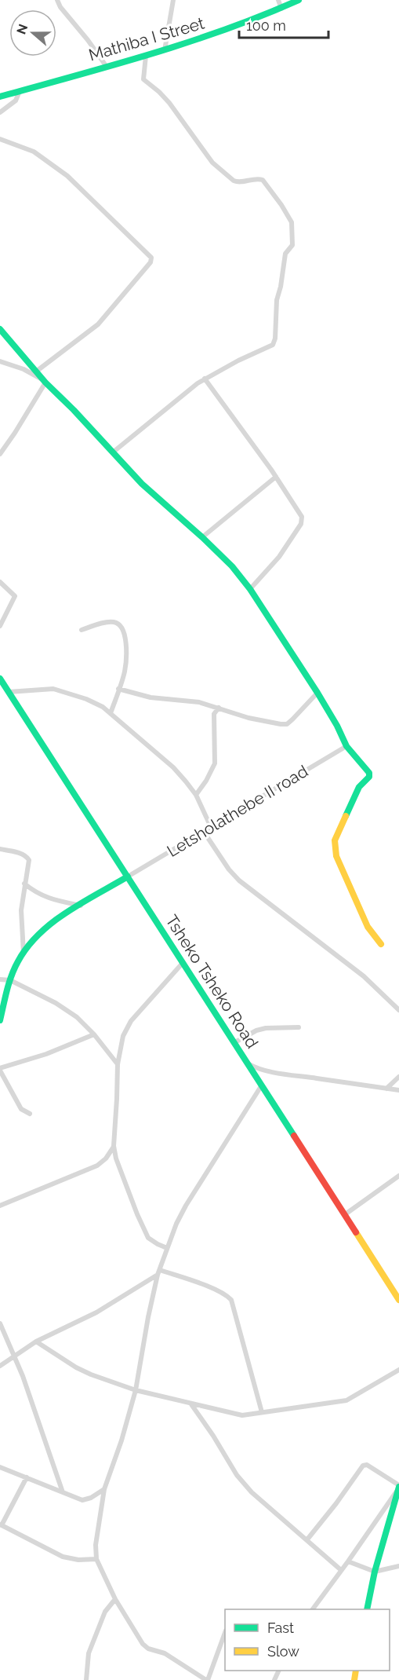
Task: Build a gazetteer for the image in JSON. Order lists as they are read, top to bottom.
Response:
{
  "streets": {
    "main road": ["Mathiba I Street", "Tsheko Tsheko Road"],
    "street": ["Letsholathebe II road"]
  },
  "crossings": [
    ["Letsholathebe II road", "Tsheko Tsheko Road"]
  ],
  "legend": ["Fast", "Slow"],
  "scale_bar": "100 m",
  "north": "left"
}
